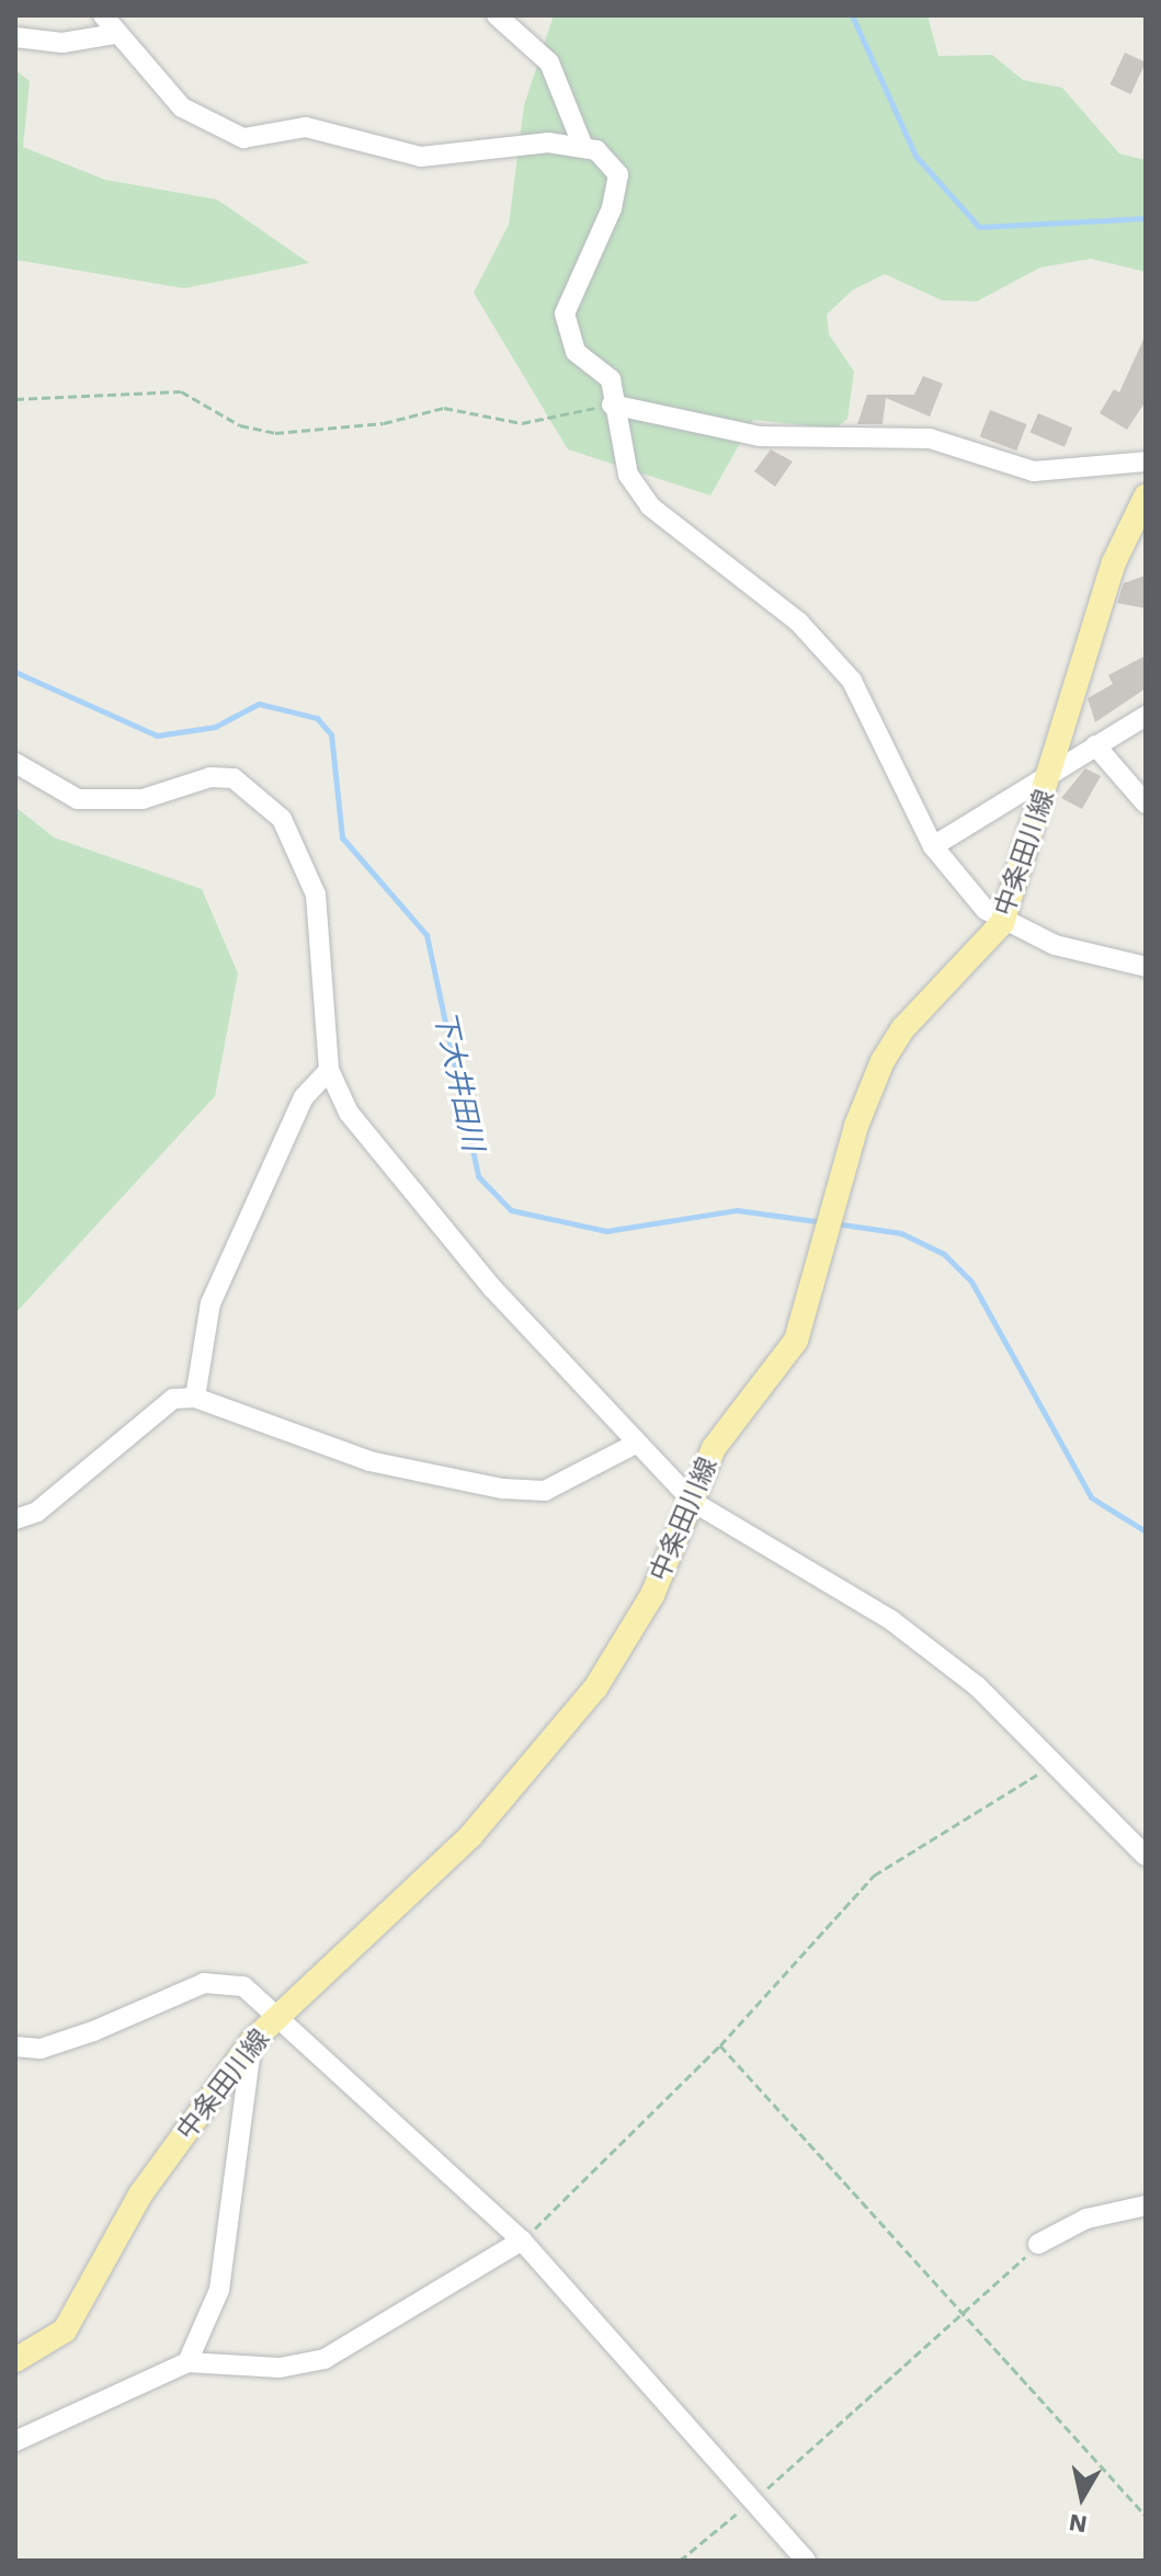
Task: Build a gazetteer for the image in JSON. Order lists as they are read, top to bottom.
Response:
{
  "streets": {
    "main road": ["中条田川線"]
  },
  "water": ["下大井田川"],
  "north": "bottom"
}
